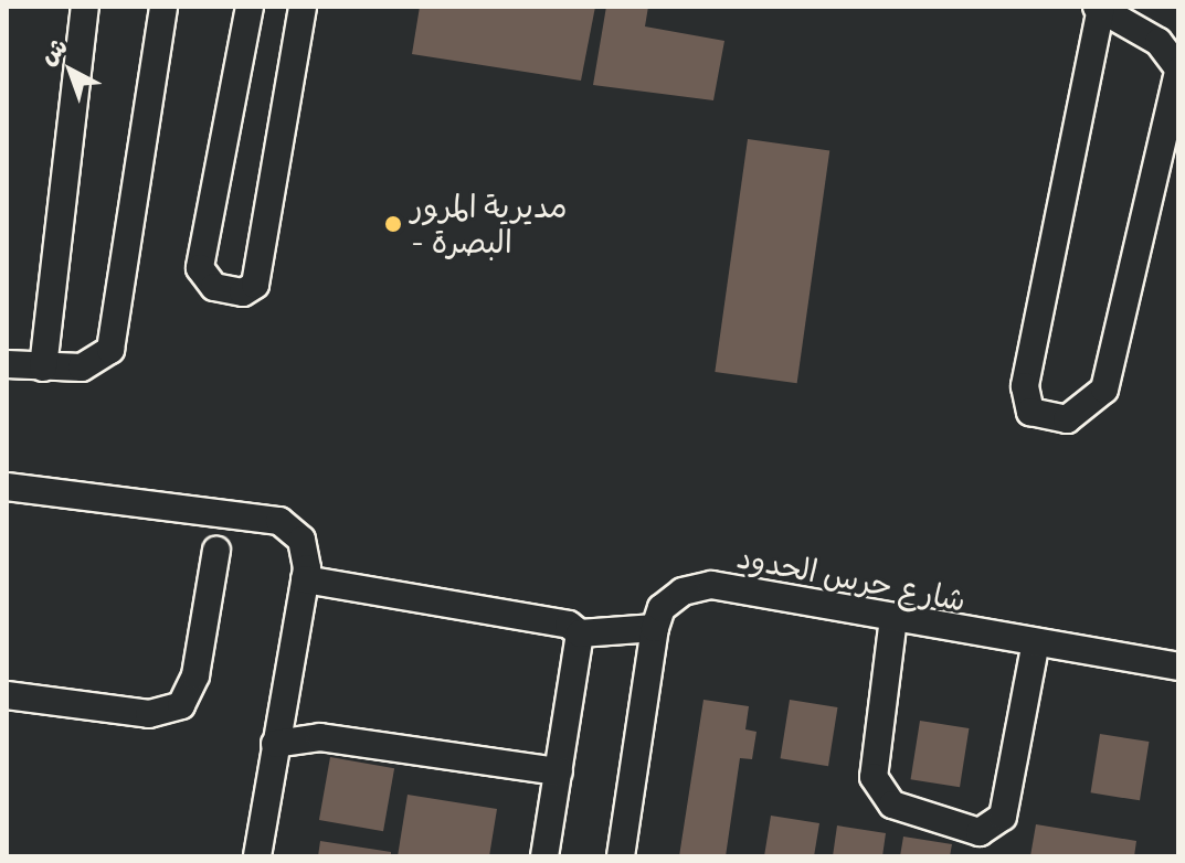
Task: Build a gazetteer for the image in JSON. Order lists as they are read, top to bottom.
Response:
{
  "streets": {
    "street": ["شارع حرس الحدود"]
  },
  "places": ["مديرية المرور - البصرة"],
  "north": "top left"
}
